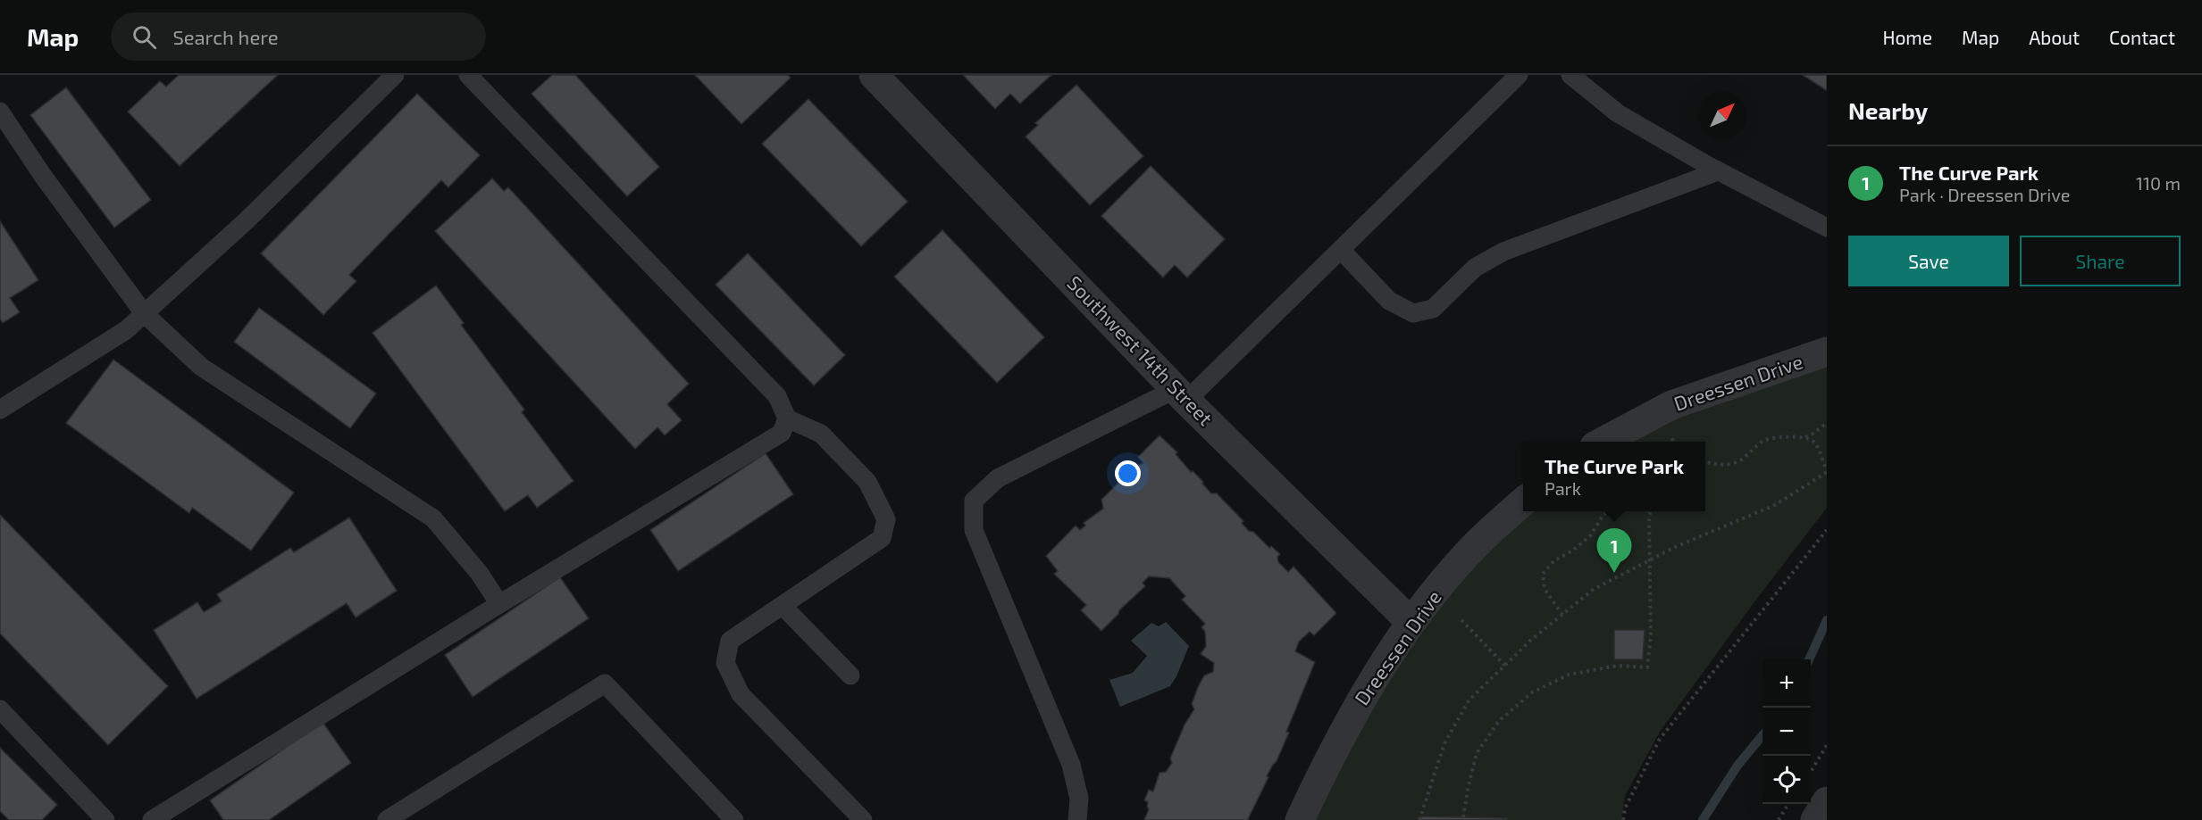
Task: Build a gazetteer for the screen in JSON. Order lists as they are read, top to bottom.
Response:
{
  "streets": {
    "street": ["Southwest 14th Street", "Dreessen Drive"]
  },
  "crossings": [
    ["Southwest 14th Street", "Dreessen Drive"]
  ],
  "north": "top right",
  "page": {
    "header": "Map",
    "search": "Search here",
    "nav": [
      "Home",
      "Map",
      "About",
      "Contact"
    ],
    "heading": "Nearby",
    "list": [
      {
        "mark": "1",
        "name": "The Curve Park",
        "note": "Park · Dreessen Drive",
        "value": "110 m"
      }
    ],
    "buttons": ["Save", "Share"],
    "popup": ["The Curve Park", "Park"],
    "pins": "1",
    "map_buttons": ["+", "−"]
  }
}
